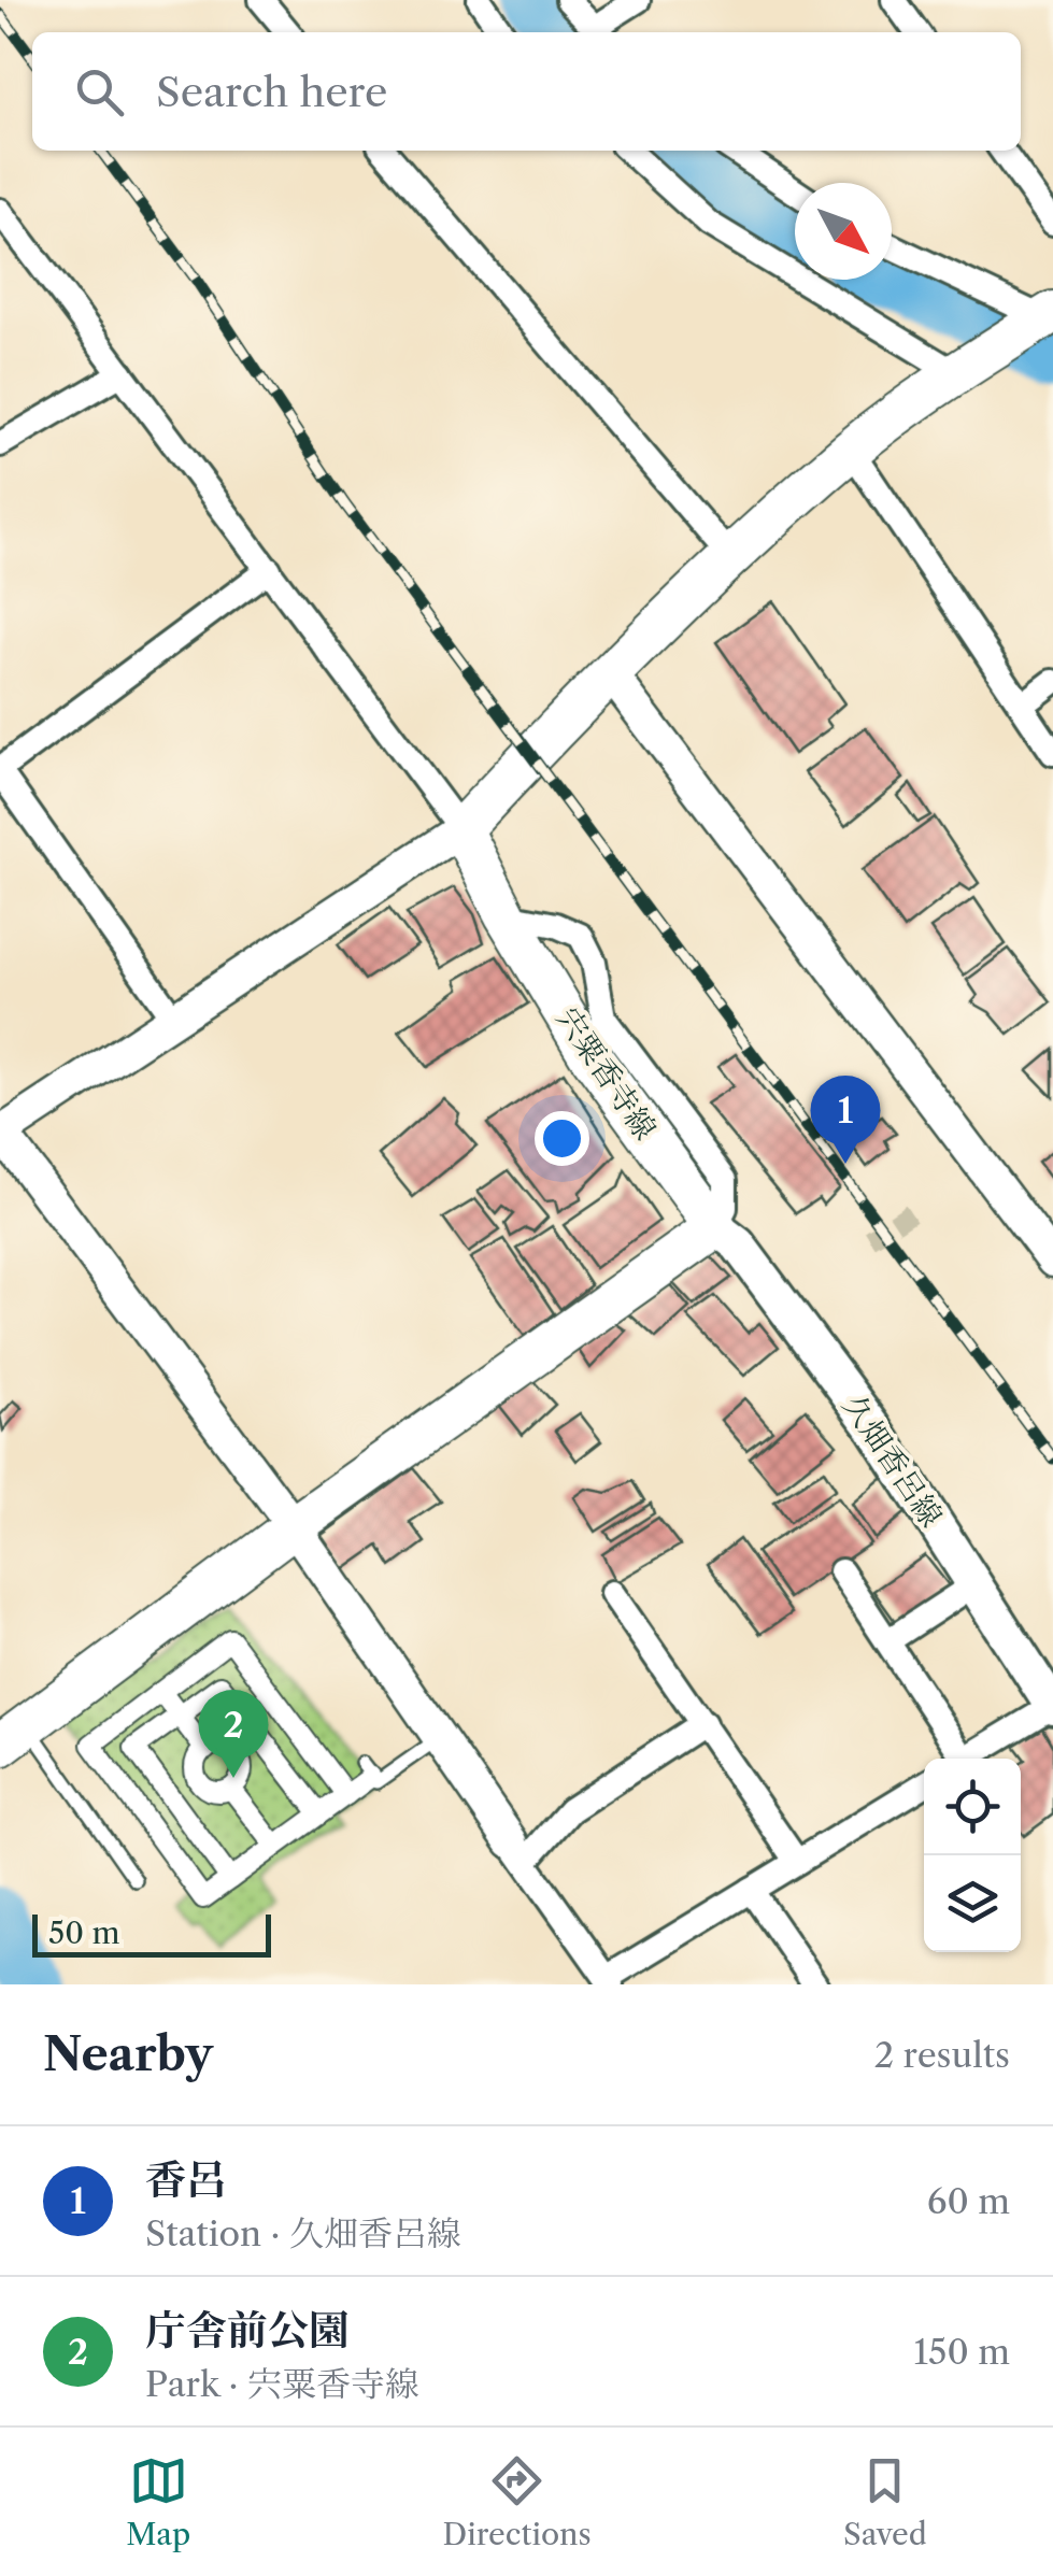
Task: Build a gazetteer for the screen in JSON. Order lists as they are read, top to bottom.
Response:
{
  "streets": {
    "main road": ["宍粟香寺線", "久畑香呂線"]
  },
  "crossings": [
    ["宍粟香寺線", "久畑香呂線"]
  ],
  "scale_bar": "50 m",
  "north": "bottom right",
  "page": {
    "search": "Search here",
    "pins": ["1", "2"],
    "scale": "50 m",
    "heading": ["Nearby", "2 results"],
    "list": [
      {
        "mark": "1",
        "name": "香呂",
        "note": "Station · 久畑香呂線",
        "value": "60 m"
      },
      {
        "mark": "2",
        "name": "庁舎前公園",
        "note": "Park · 宍粟香寺線",
        "value": "150 m"
      }
    ],
    "nav": ["Map", "Directions", "Saved"]
  }
}
